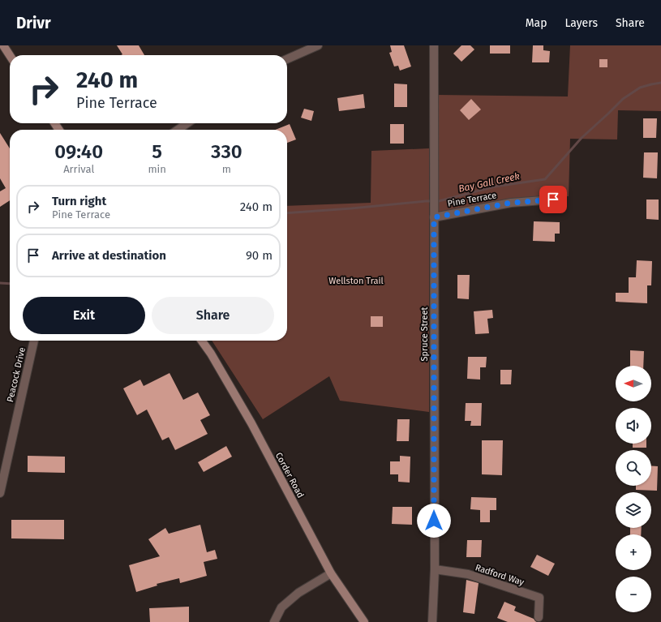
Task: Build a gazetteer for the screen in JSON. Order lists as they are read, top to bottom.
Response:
{
  "streets": {
    "street": [
      "Pine Terrace",
      "Spruce Street",
      "Peacock Drive",
      "Corder Road",
      "Radford Way"
    ]
  },
  "crossings": [
    ["Pine Terrace", "Spruce Street"],
    ["Spruce Street", "Radford Way"]
  ],
  "water": ["Bay Gall Creek"],
  "parks": ["Wellston Trail"],
  "north": "left",
  "page": {
    "header": "Drivr",
    "nav": ["Map", "Layers", "Share"],
    "turn": ["240 m", "Pine Terrace"],
    "eta": [
      "09:40",
      "Arrival",
      "5",
      "min",
      "330",
      "m"
    ],
    "list": [
      {
        "name": "Turn right",
        "note": "Pine Terrace",
        "value": "240 m"
      },
      {
        "name": "Arrive at destination",
        "value": "90 m"
      }
    ],
    "buttons": ["Exit", "Share"],
    "map_buttons": ["+", "−"]
  }
}
